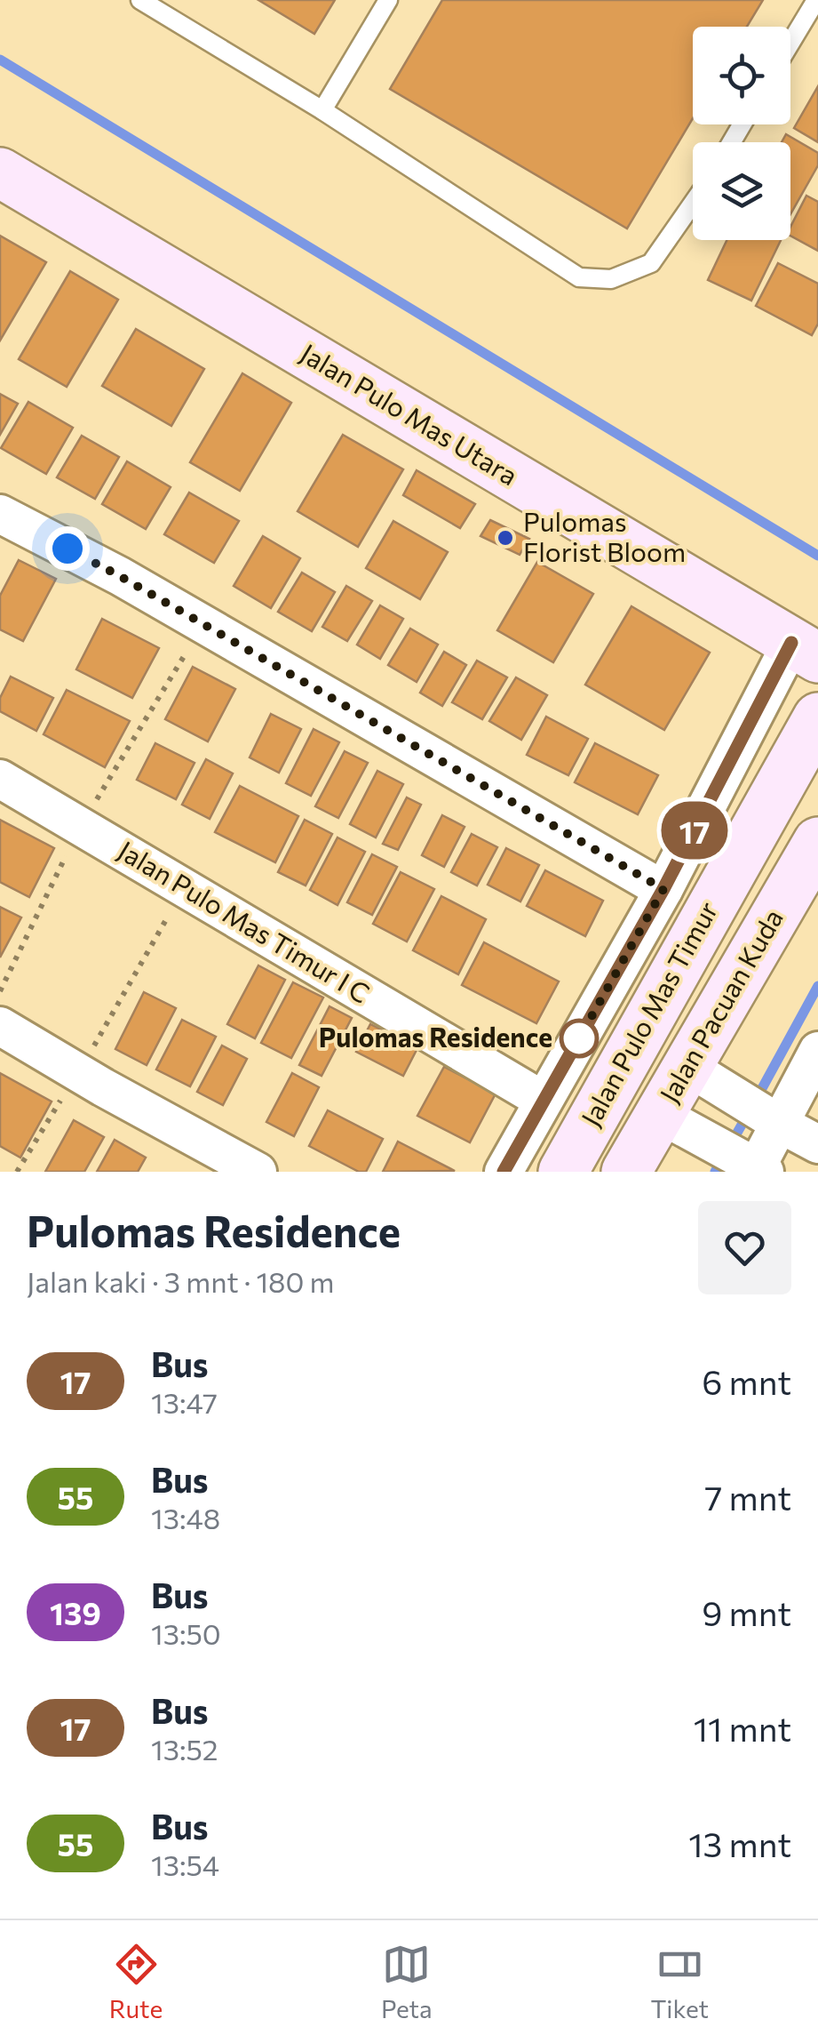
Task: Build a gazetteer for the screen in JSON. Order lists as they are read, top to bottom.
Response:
{
  "streets": {
    "street": [
      "Jalan Pulo Mas Utara",
      "Jalan Pulo Mas Timur I C",
      "Jalan Pacuan Kuda",
      "Jalan Pulo Mas Timur"
    ]
  },
  "crossings": [
    ["Jalan Pulo Mas Utara", "Jalan Pulo Mas Timur"],
    ["Jalan Pulo Mas Timur I C", "Jalan Pulo Mas Timur"]
  ],
  "places": ["Pulomas Florist Bloom", "Pulomas Residence"],
  "lines": ["bus line 17"],
  "page": {
    "on_map": "17",
    "heading": ["Pulomas Residence", "Jalan kaki · 3 mnt · 180 m"],
    "list": [
      {
        "mark": "17",
        "name": "Bus",
        "note": "13:47",
        "value": "6 mnt"
      },
      {
        "mark": "55",
        "name": "Bus",
        "note": "13:48",
        "value": "7 mnt"
      },
      {
        "mark": "139",
        "name": "Bus",
        "note": "13:50",
        "value": "9 mnt"
      },
      {
        "mark": "17",
        "name": "Bus",
        "note": "13:52",
        "value": "11 mnt"
      },
      {
        "mark": "55",
        "name": "Bus",
        "note": "13:54",
        "value": "13 mnt"
      }
    ],
    "tabs": ["Rute", "Peta", "Tiket"]
  }
}
